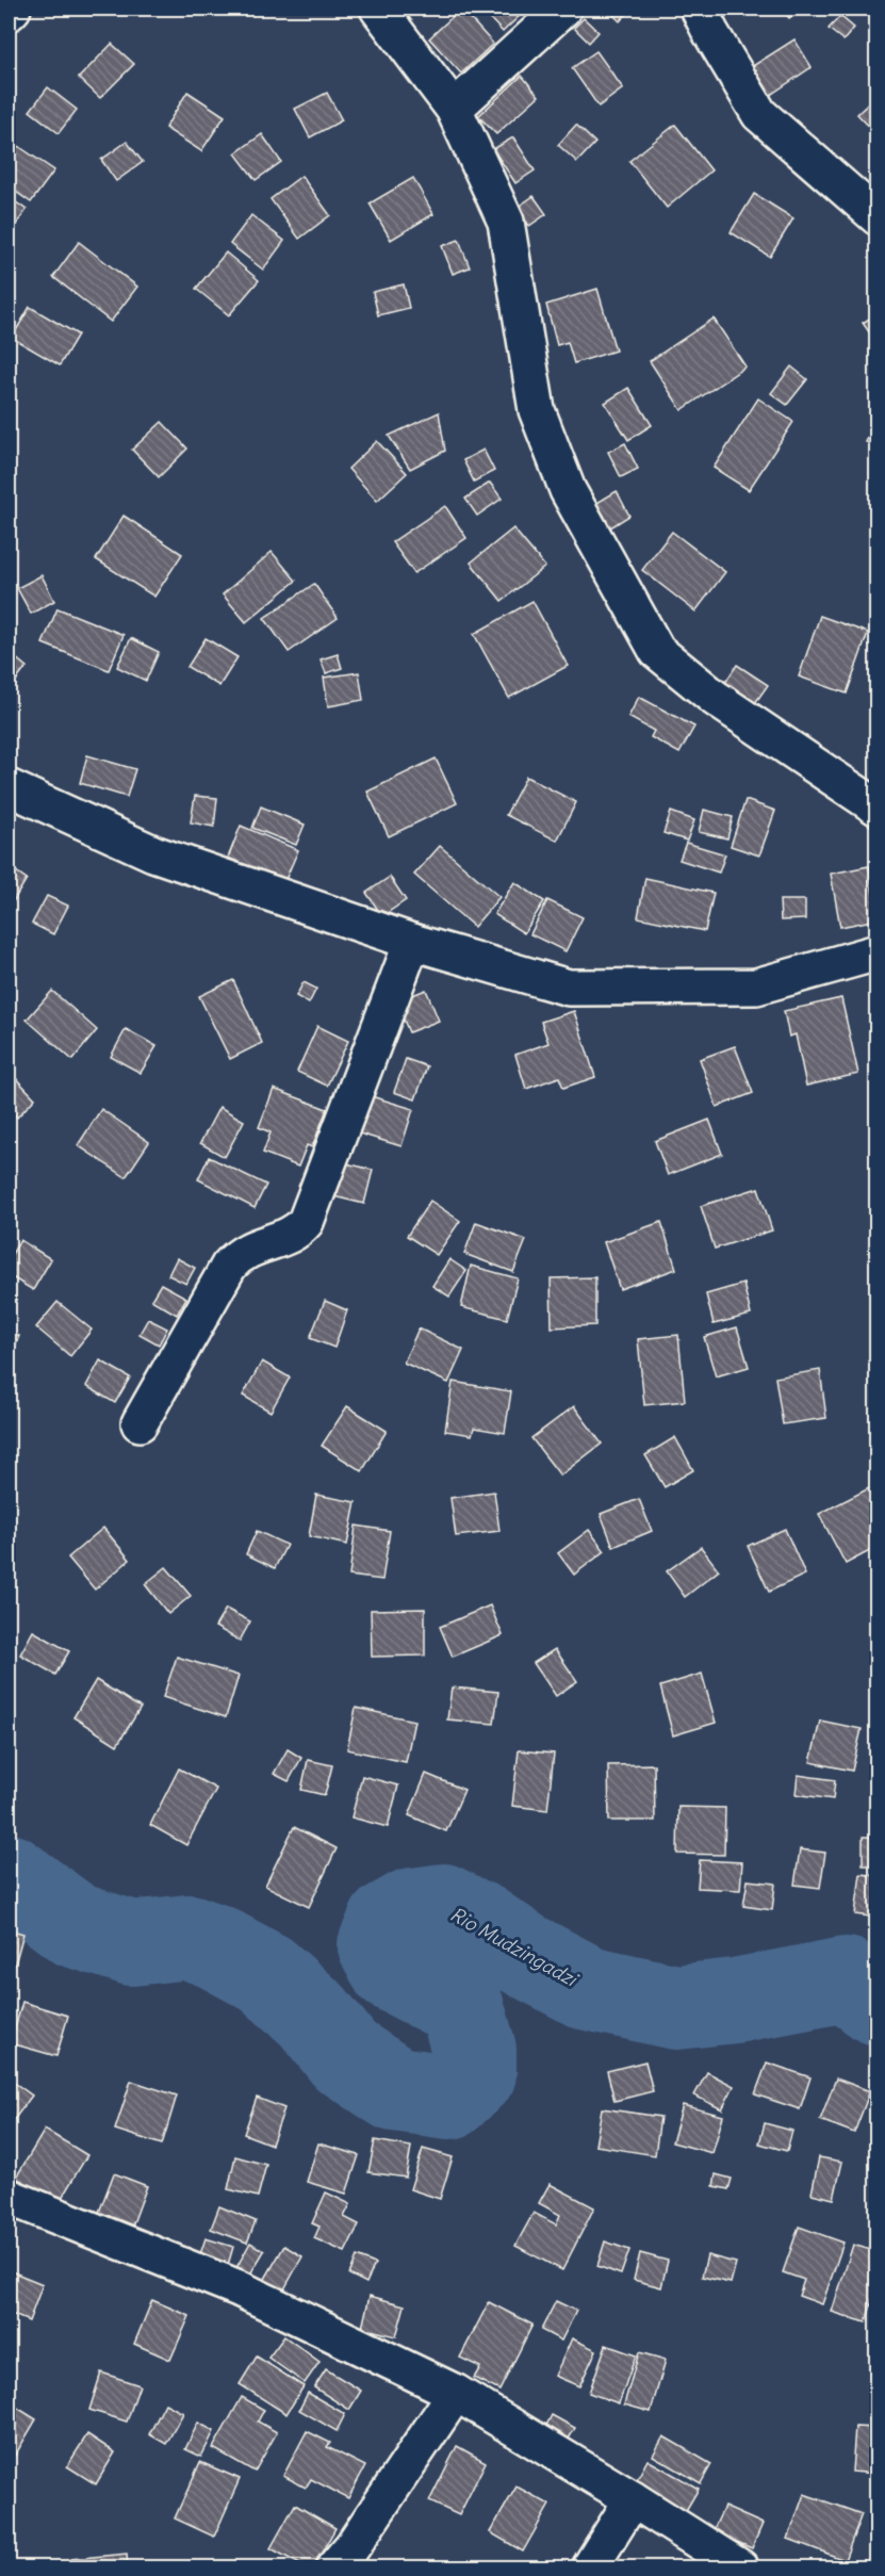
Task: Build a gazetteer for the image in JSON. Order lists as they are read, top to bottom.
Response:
{
  "water": ["Rio Mudzingadzi"]
}
